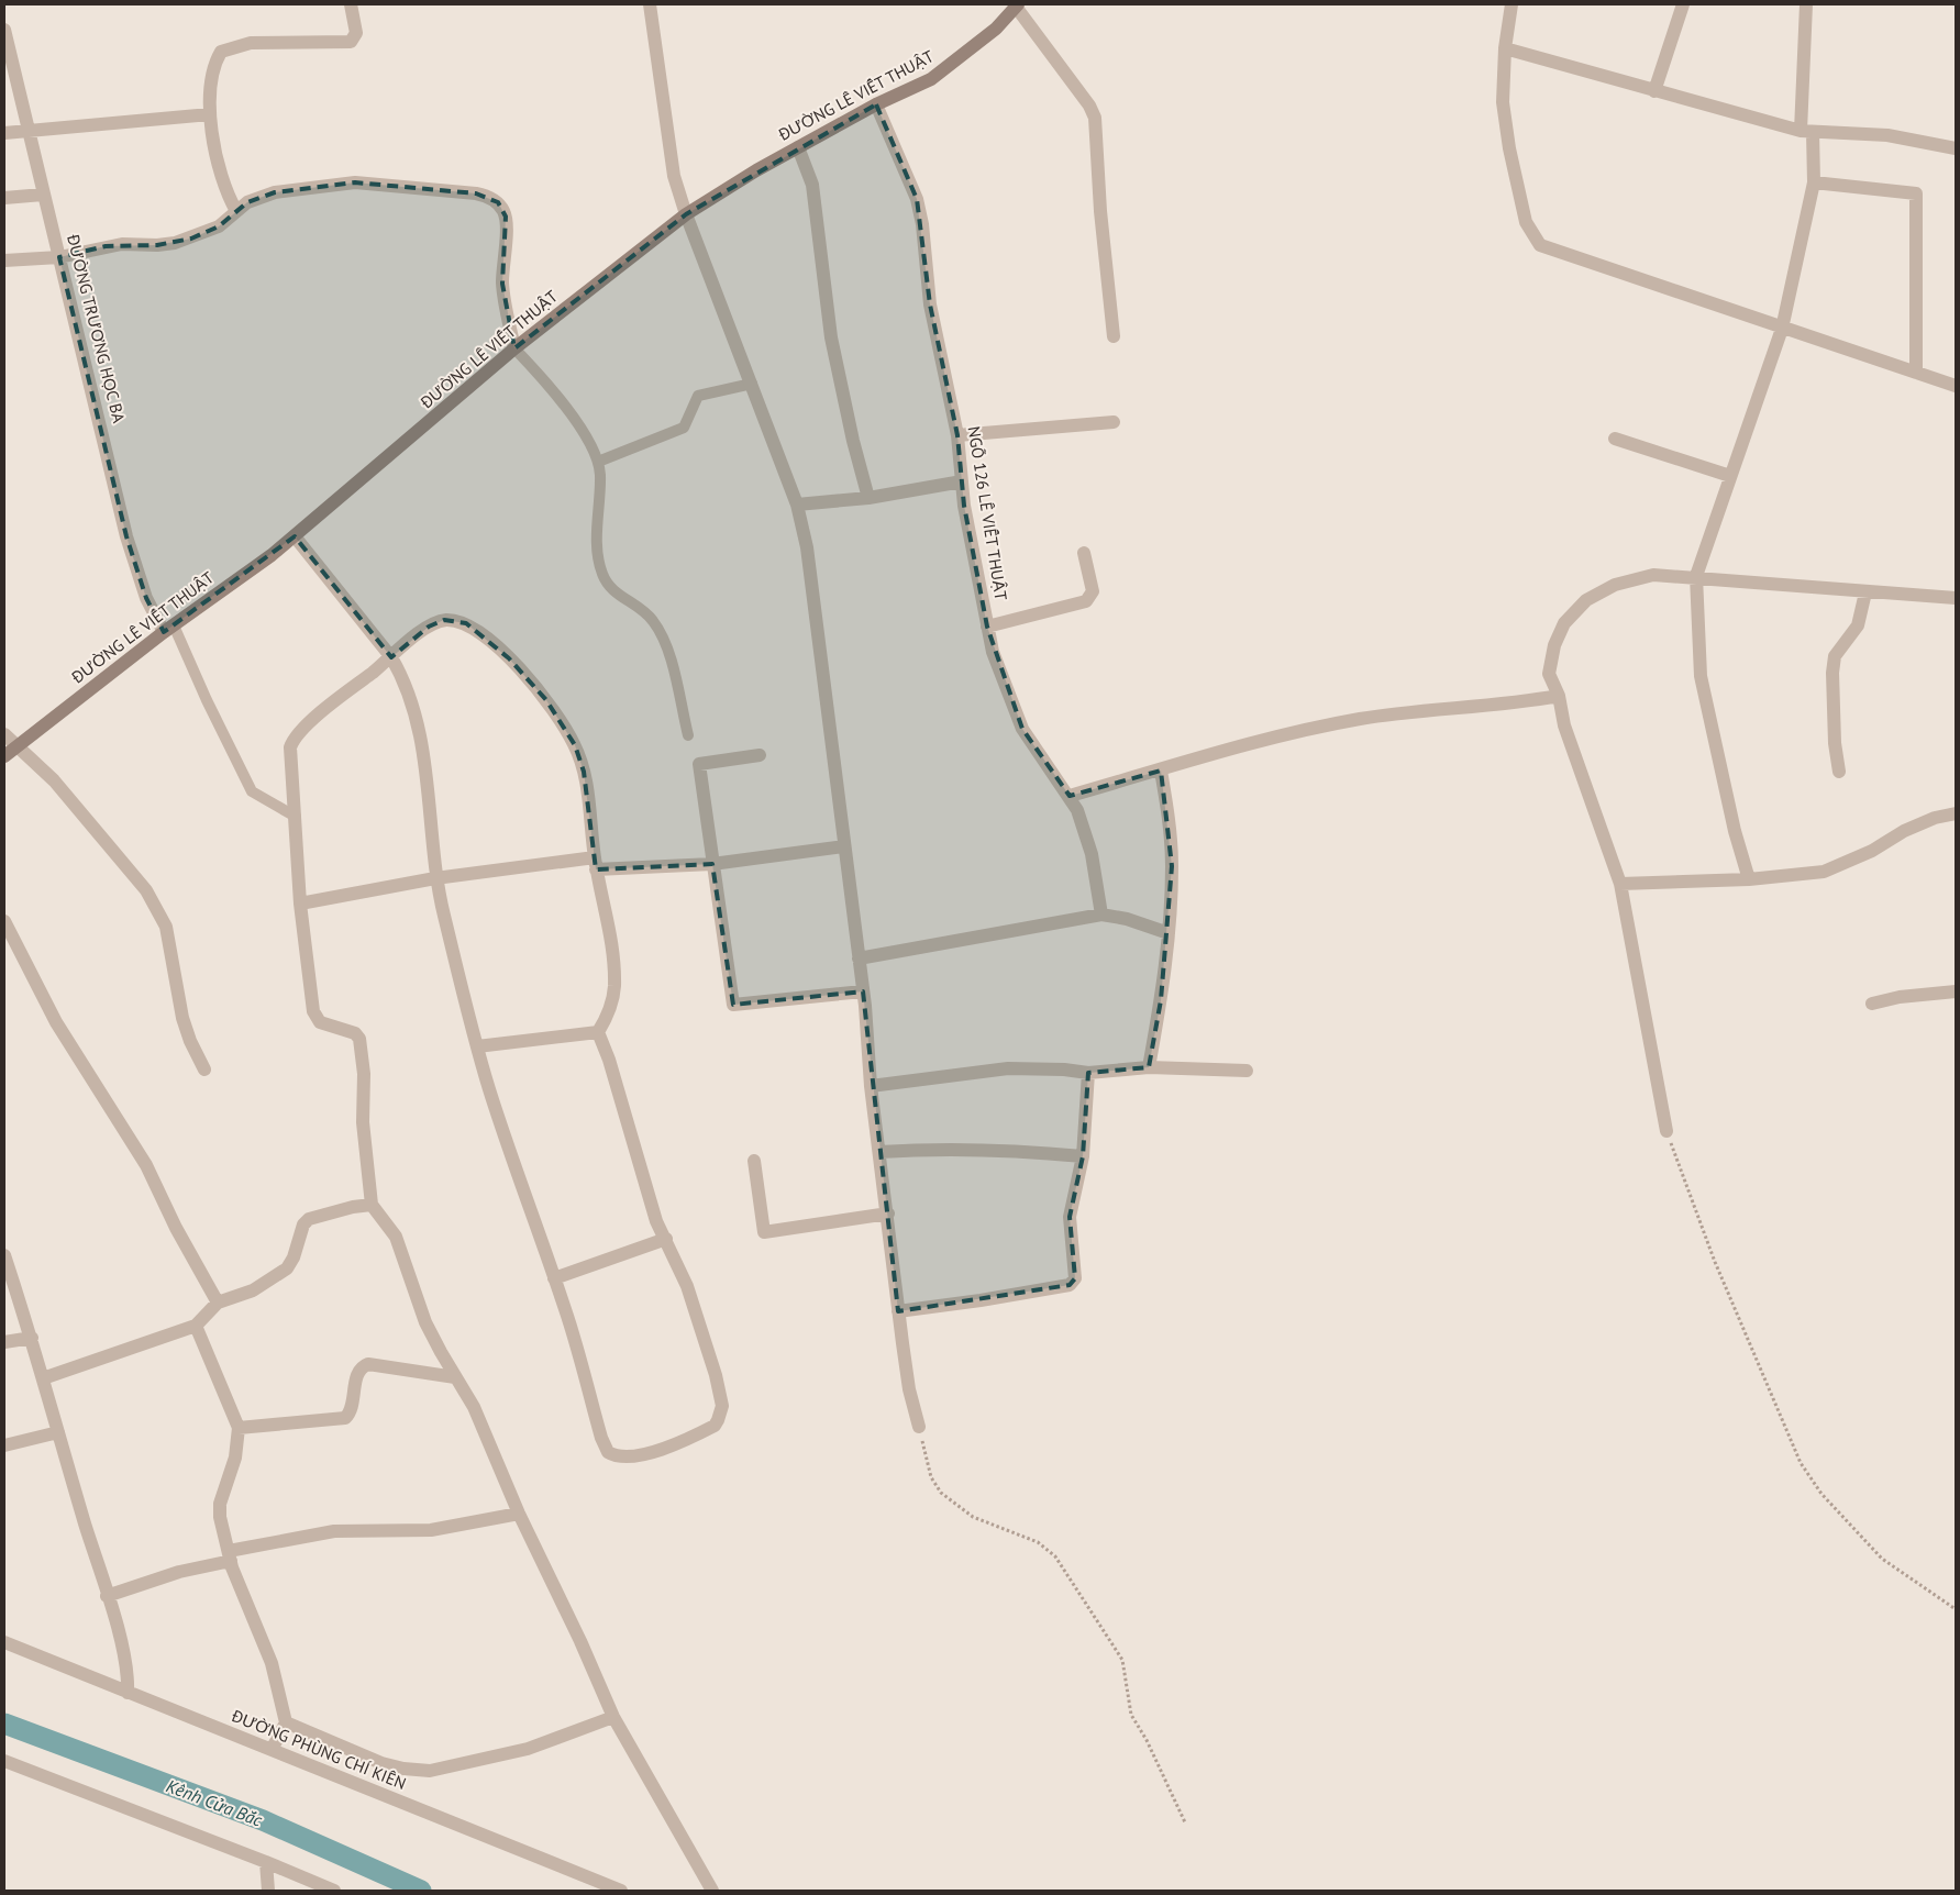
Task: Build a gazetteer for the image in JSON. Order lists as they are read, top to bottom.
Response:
{
  "streets": {
    "main road": ["ĐƯỜNG LÊ VIẾT THUẬT"],
    "street": ["ĐƯỜNG TRƯƠNG HỌC BA", "NGÕ 126 LÊ VIẾT THUẬT", "ĐƯỜNG PHÙNG CHÍ KIÊN"]
  },
  "crossings": [
    ["ĐƯỜNG LÊ VIẾT THUẬT", "ĐƯỜNG TRƯƠNG HỌC BA"],
    ["ĐƯỜNG LÊ VIẾT THUẬT", "NGÕ 126 LÊ VIẾT THUẬT"]
  ],
  "water": ["Kênh Cửa Bắc"]
}
